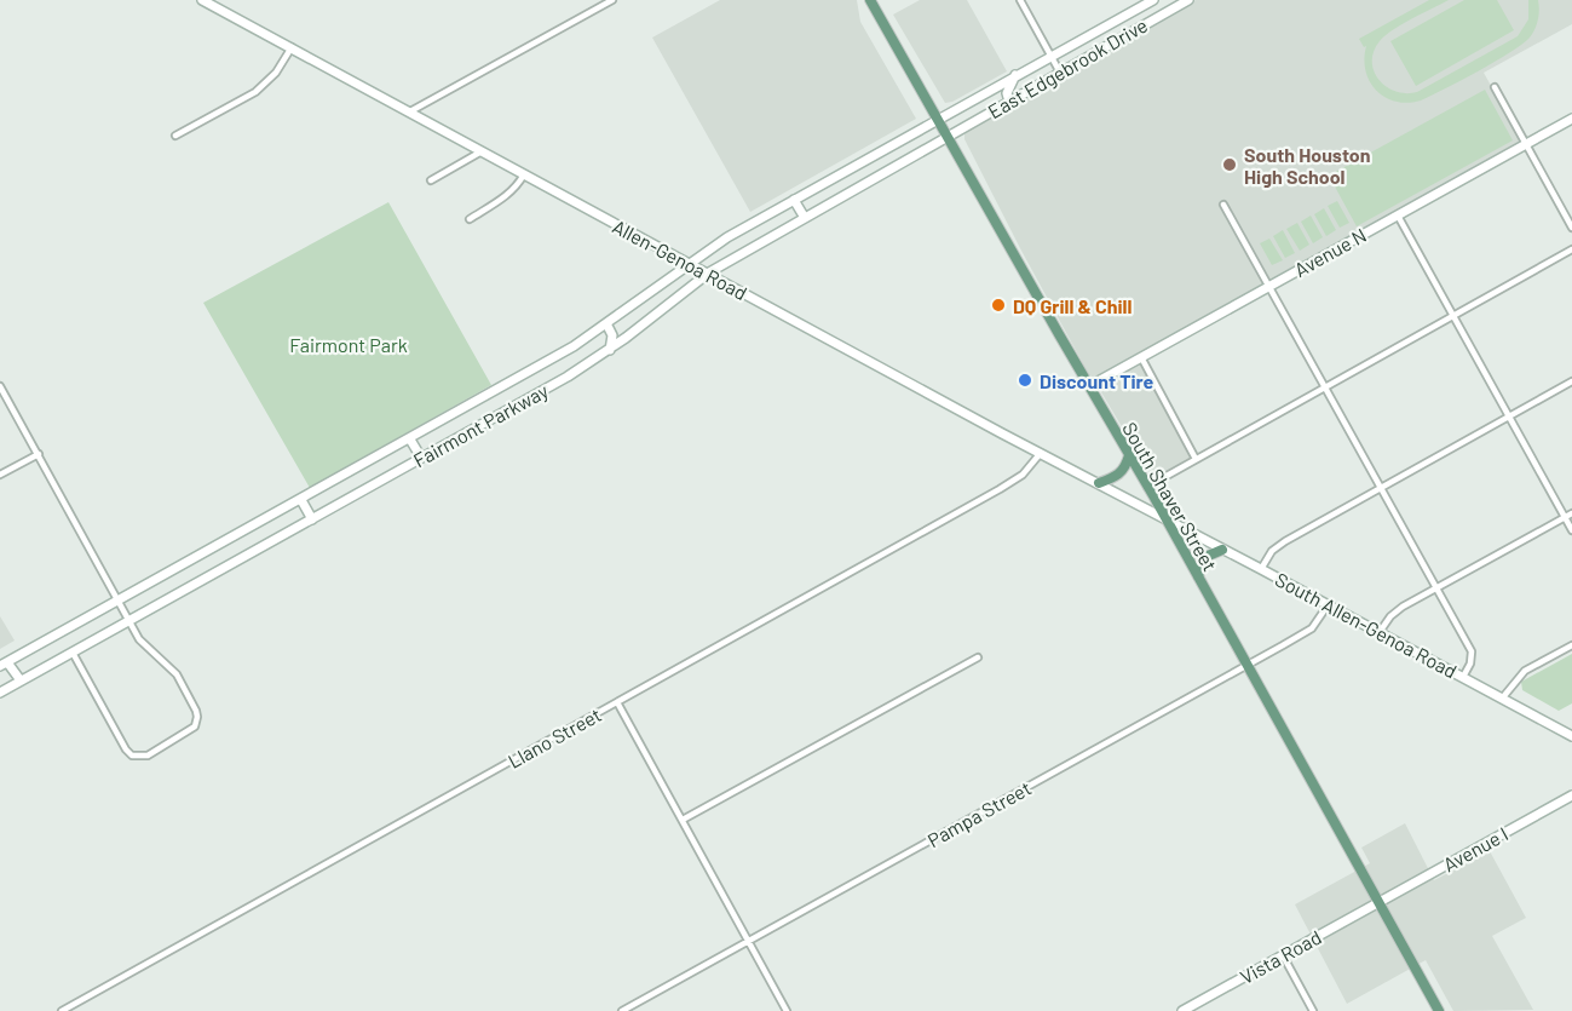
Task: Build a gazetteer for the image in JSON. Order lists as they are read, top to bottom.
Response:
{
  "streets": {
    "main road": [
      "East Edgebrook Drive",
      "Avenue N",
      "Allen-Genoa Road",
      "Fairmont Parkway",
      "South Shaver Street",
      "South Allen-Genoa Road",
      "Avenue I",
      "Vista Road"
    ],
    "street": ["Llano Street", "Pampa Street"]
  },
  "crossings": [
    ["East Edgebrook Drive", "Fairmont Parkway"],
    ["East Edgebrook Drive", "South Shaver Street"],
    ["Avenue N", "South Shaver Street"],
    ["Allen-Genoa Road", "Fairmont Parkway"],
    ["Allen-Genoa Road", "South Shaver Street"],
    ["Allen-Genoa Road", "South Allen-Genoa Road"],
    ["Allen-Genoa Road", "Llano Street"],
    ["Fairmont Parkway", "South Shaver Street"],
    ["South Shaver Street", "South Allen-Genoa Road"],
    ["South Shaver Street", "Pampa Street"],
    ["South Shaver Street", "Avenue I"],
    ["South Shaver Street", "Vista Road"],
    ["South Allen-Genoa Road", "Pampa Street"],
    ["Avenue I", "Vista Road"]
  ],
  "parks": ["Fairmont Park"],
  "places": ["South Houston High School", "DQ Grill & Chill", "Discount Tire"]
}
